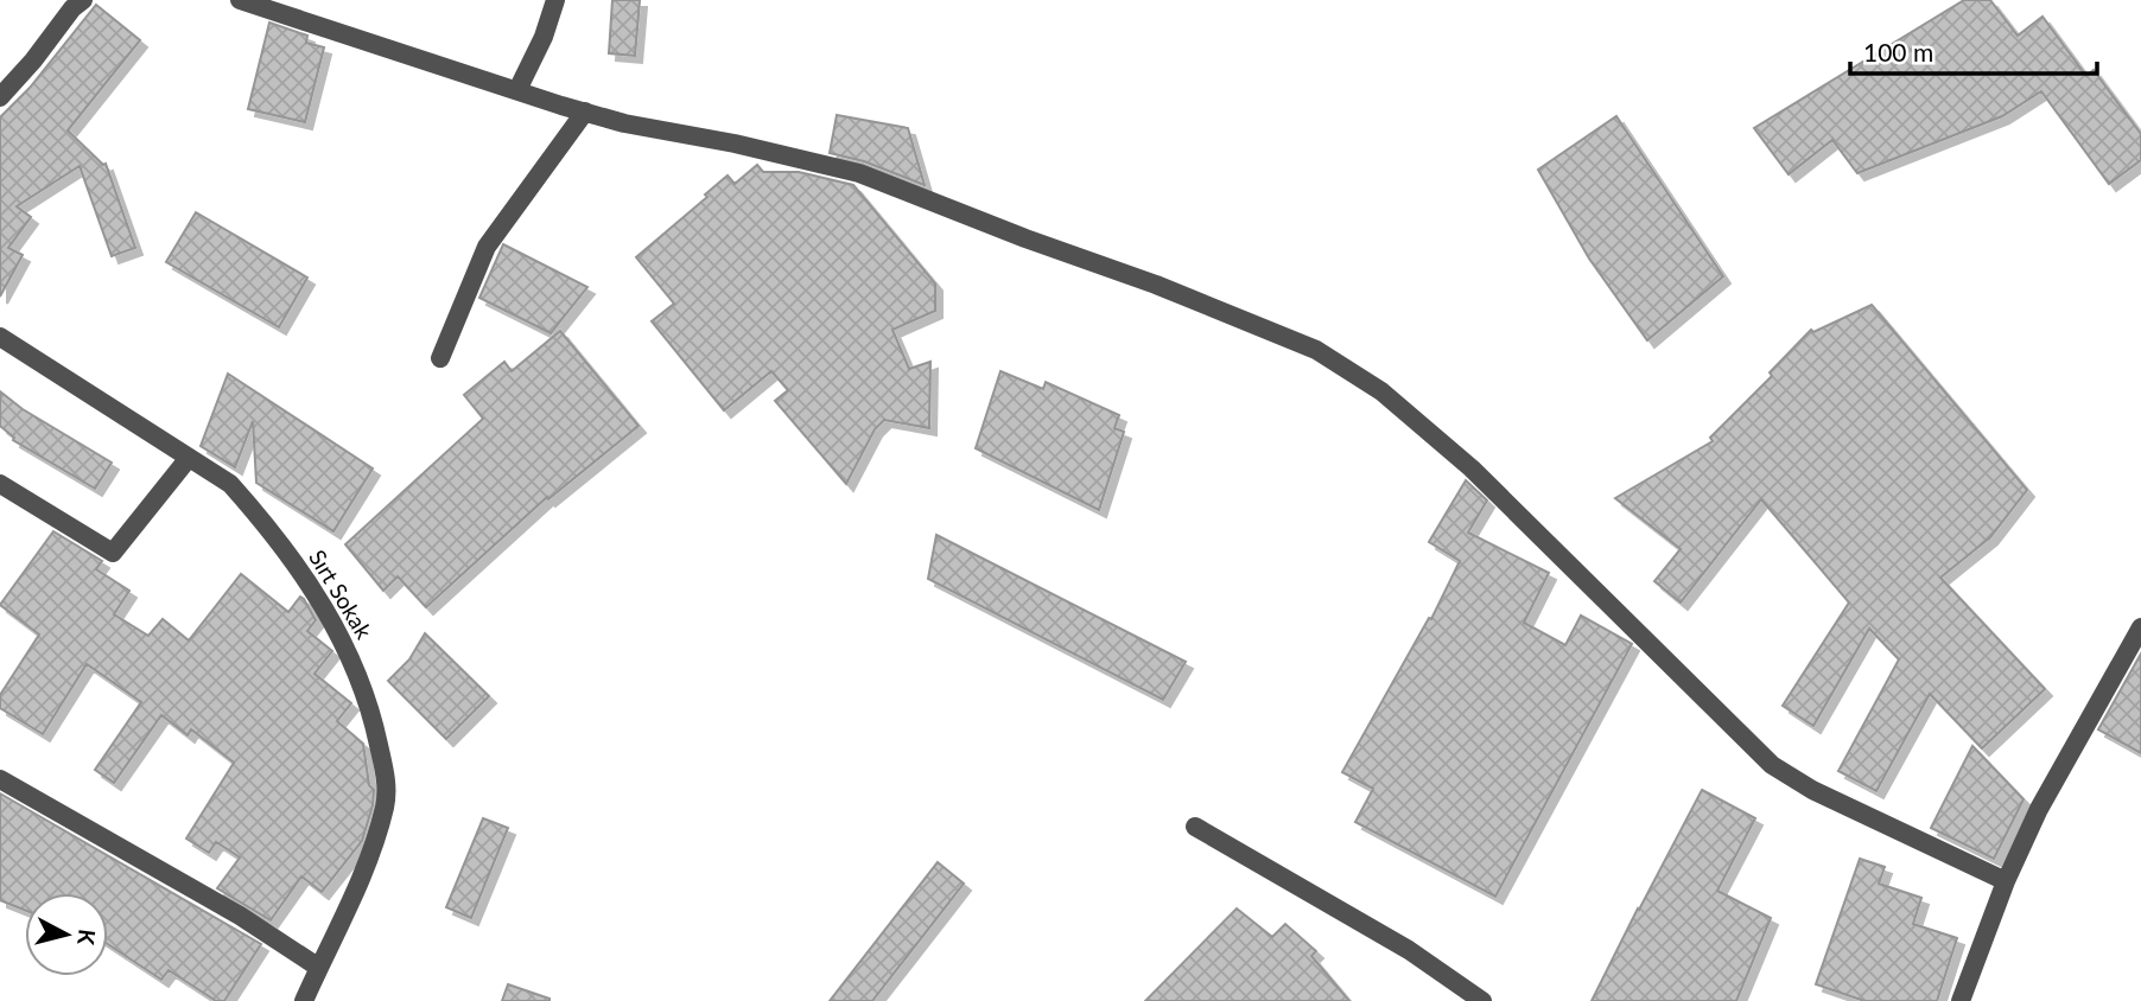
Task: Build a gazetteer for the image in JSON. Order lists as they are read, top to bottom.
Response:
{
  "streets": {
    "street": ["Sırt Sokak"]
  },
  "scale_bar": "100 m",
  "north": "right"
}
